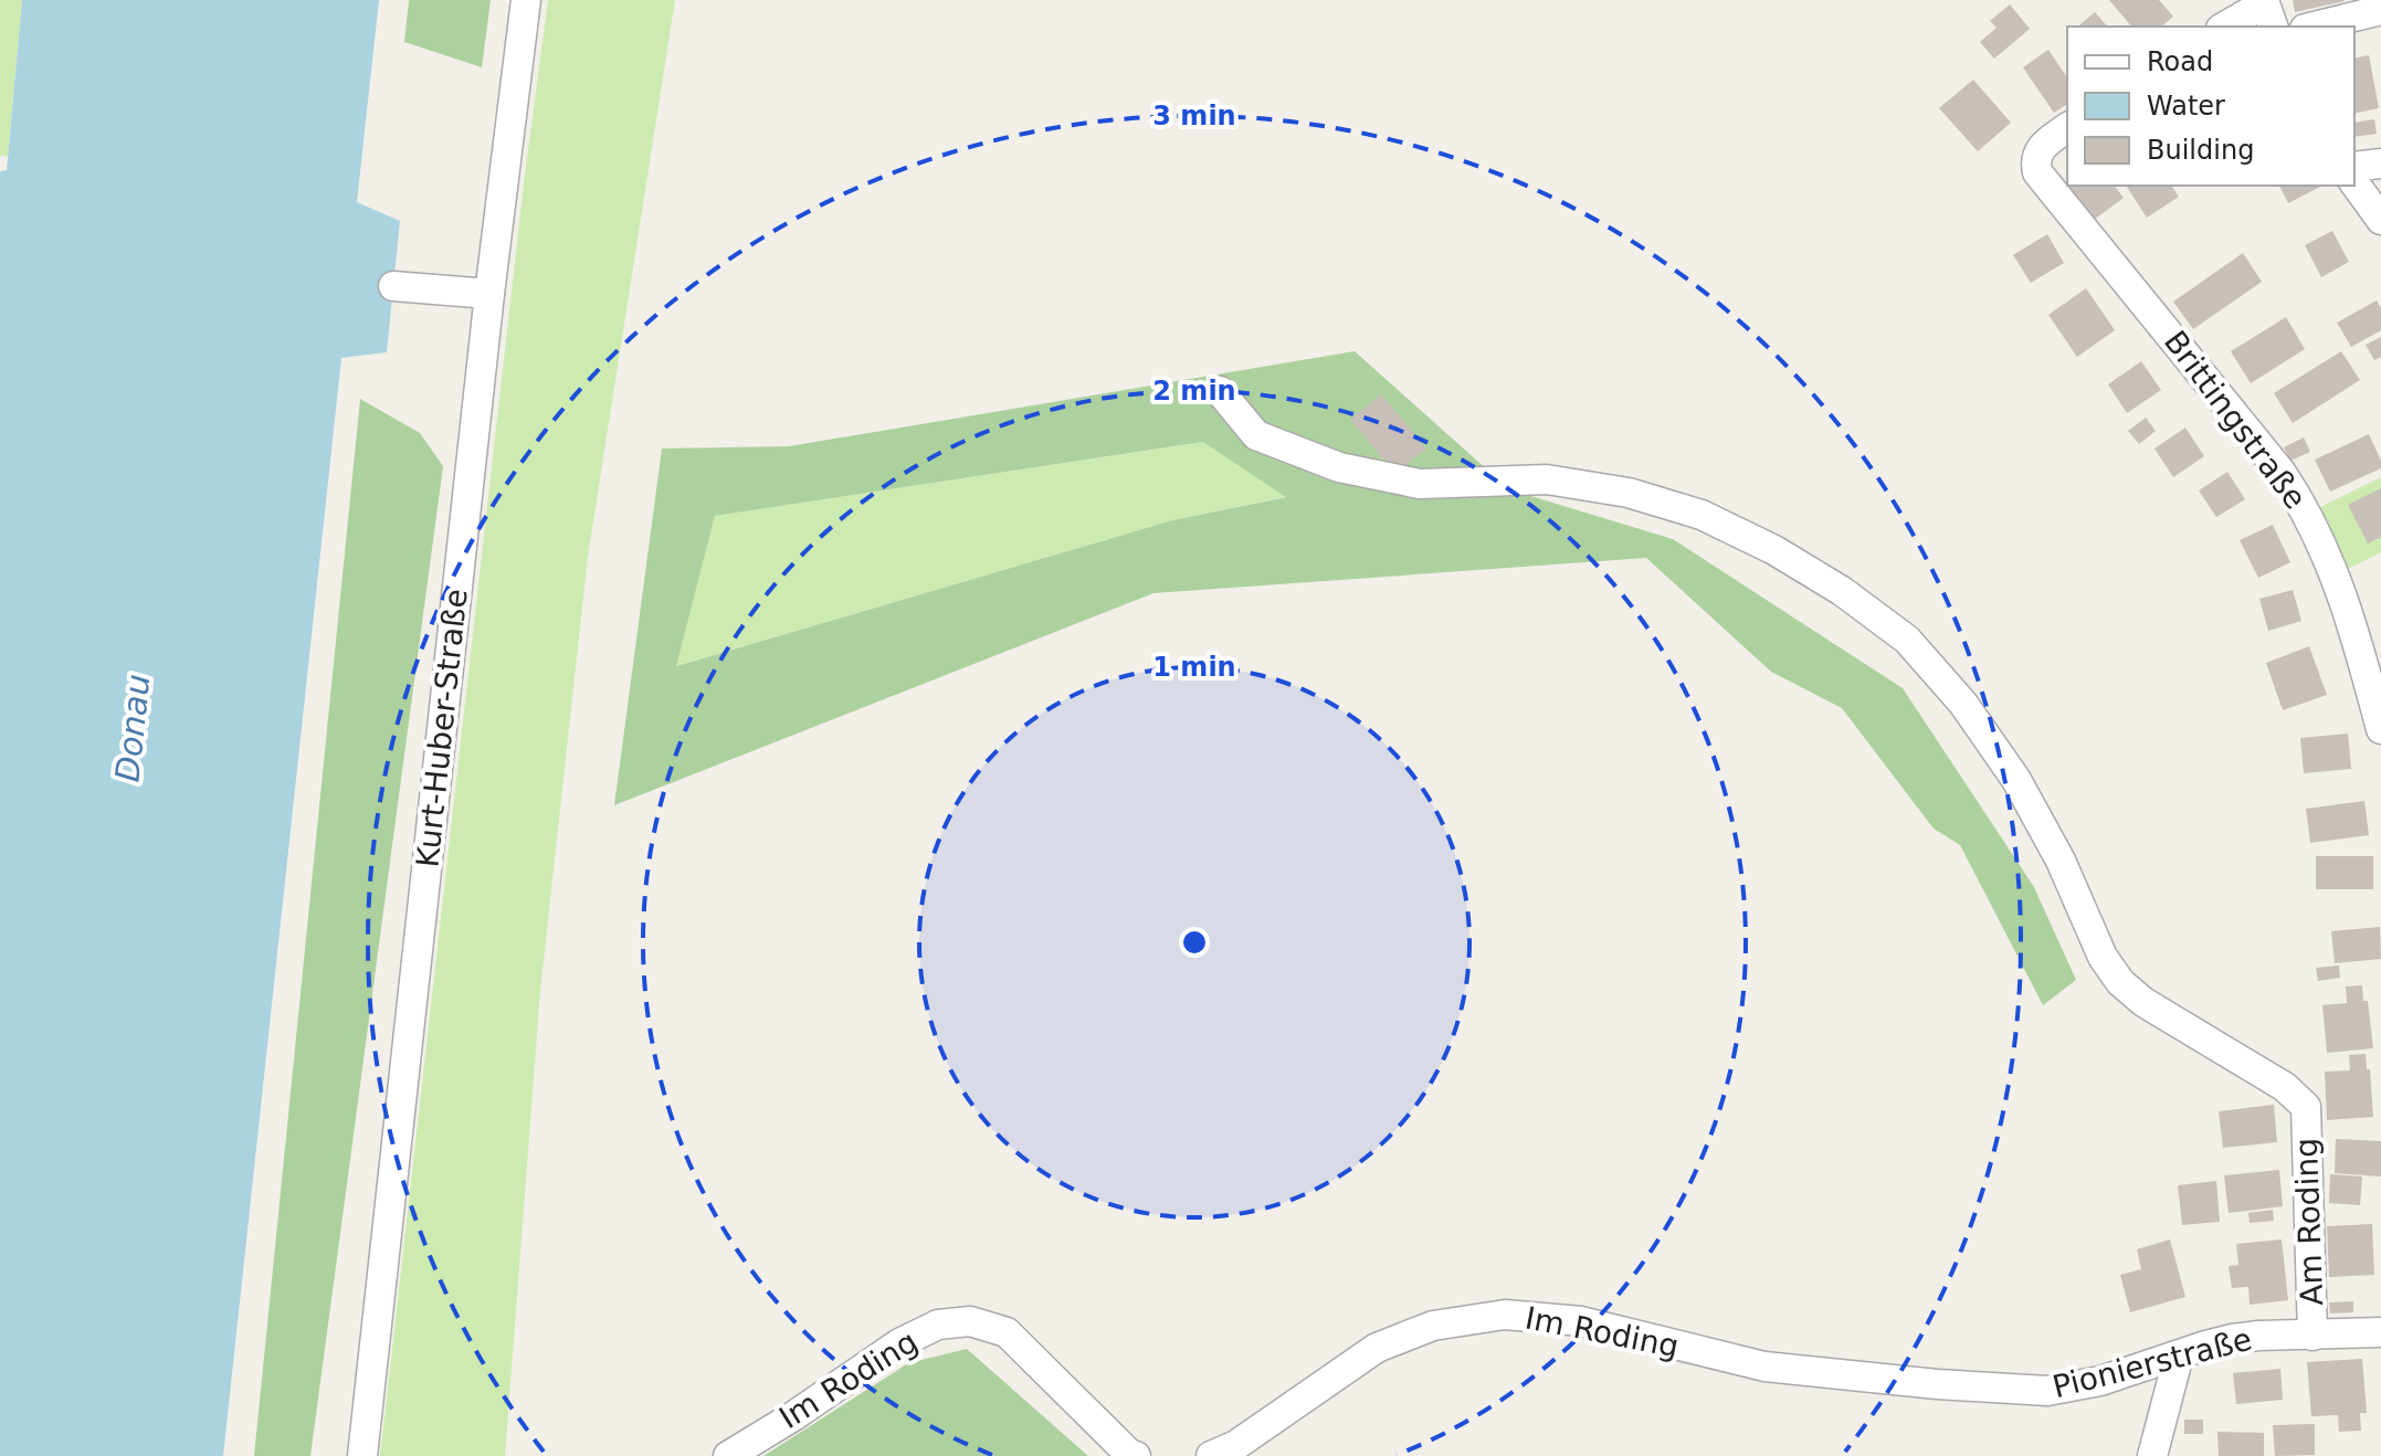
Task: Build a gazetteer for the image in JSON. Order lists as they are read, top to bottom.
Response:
{
  "streets": {
    "street": [
      "Brittingstraße",
      "Kurt-Huber-Straße",
      "Am Roding",
      "Im Roding",
      "Pionierstraße"
    ]
  },
  "crossings": [
    ["Am Roding", "Pionierstraße"],
    ["Im Roding", "Pionierstraße"]
  ],
  "water": ["Donau"],
  "legend": ["Road", "Water", "Building"],
  "rings": ["3 min", "2 min", "1 min"]
}
